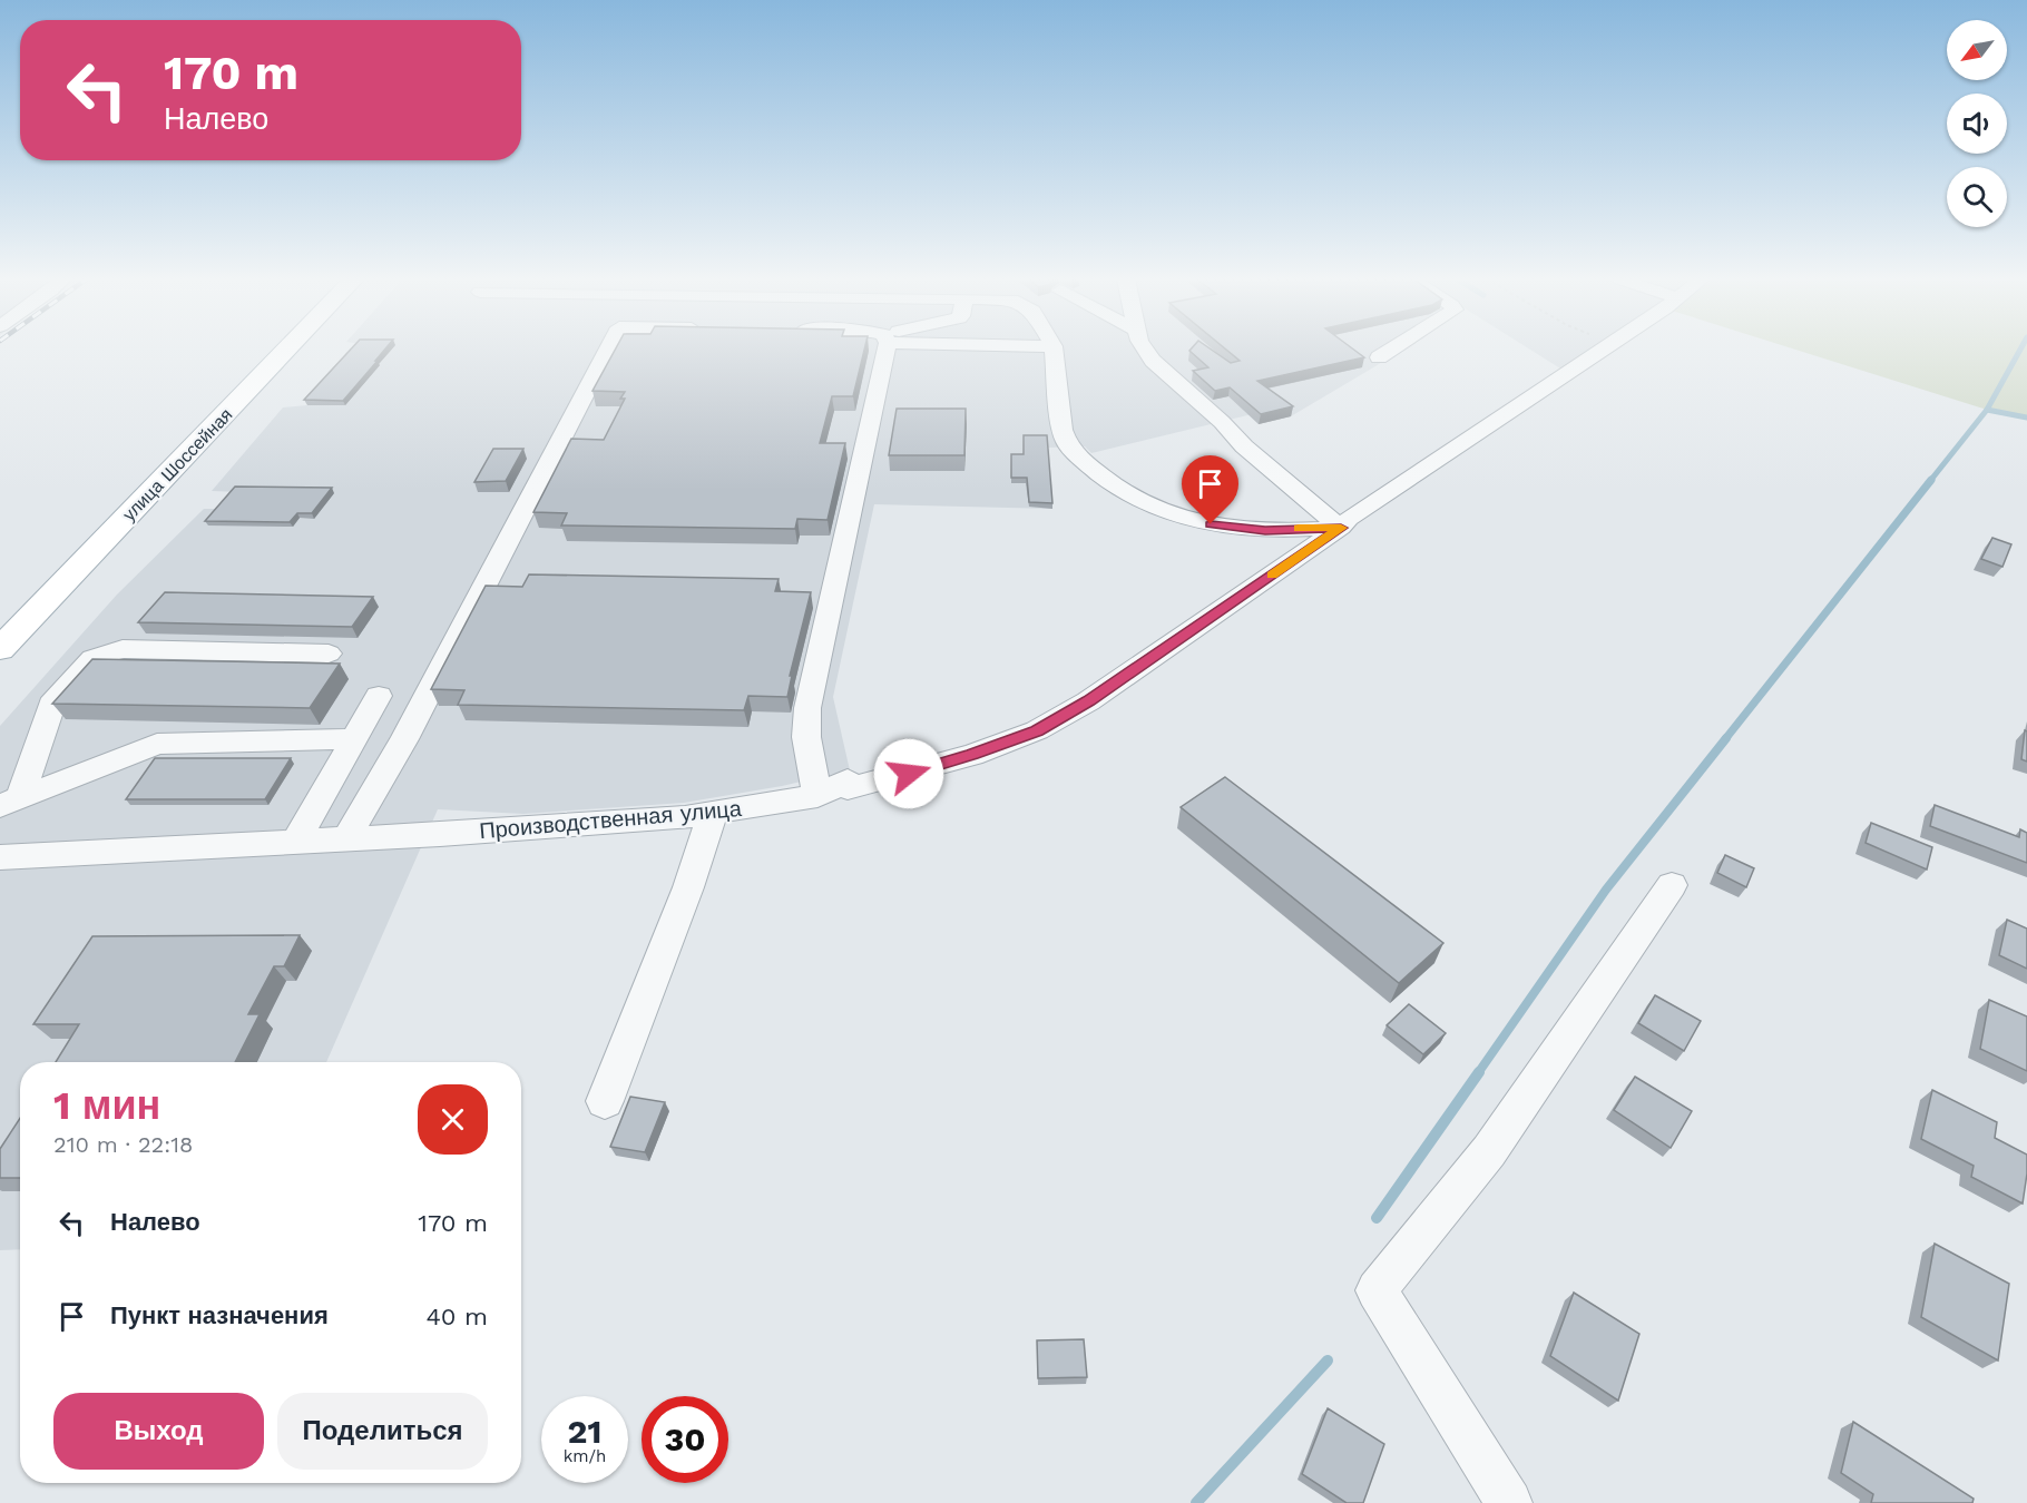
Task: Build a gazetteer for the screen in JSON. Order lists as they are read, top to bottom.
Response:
{
  "streets": {
    "main road": ["улица Шоссейная"],
    "street": ["Производственная улица"]
  },
  "north": "bottom left",
  "page": {
    "turn": ["170 m", "Налево"],
    "heading": ["1 мин", "210 m · 22:18"],
    "list": [
      {
        "name": "Налево",
        "value": "170 m"
      },
      {
        "name": "Пункт назначения",
        "value": "40 m"
      }
    ],
    "buttons": ["Выход", "Поделиться"],
    "speed": "21 km/h",
    "limit": "30"
  }
}
